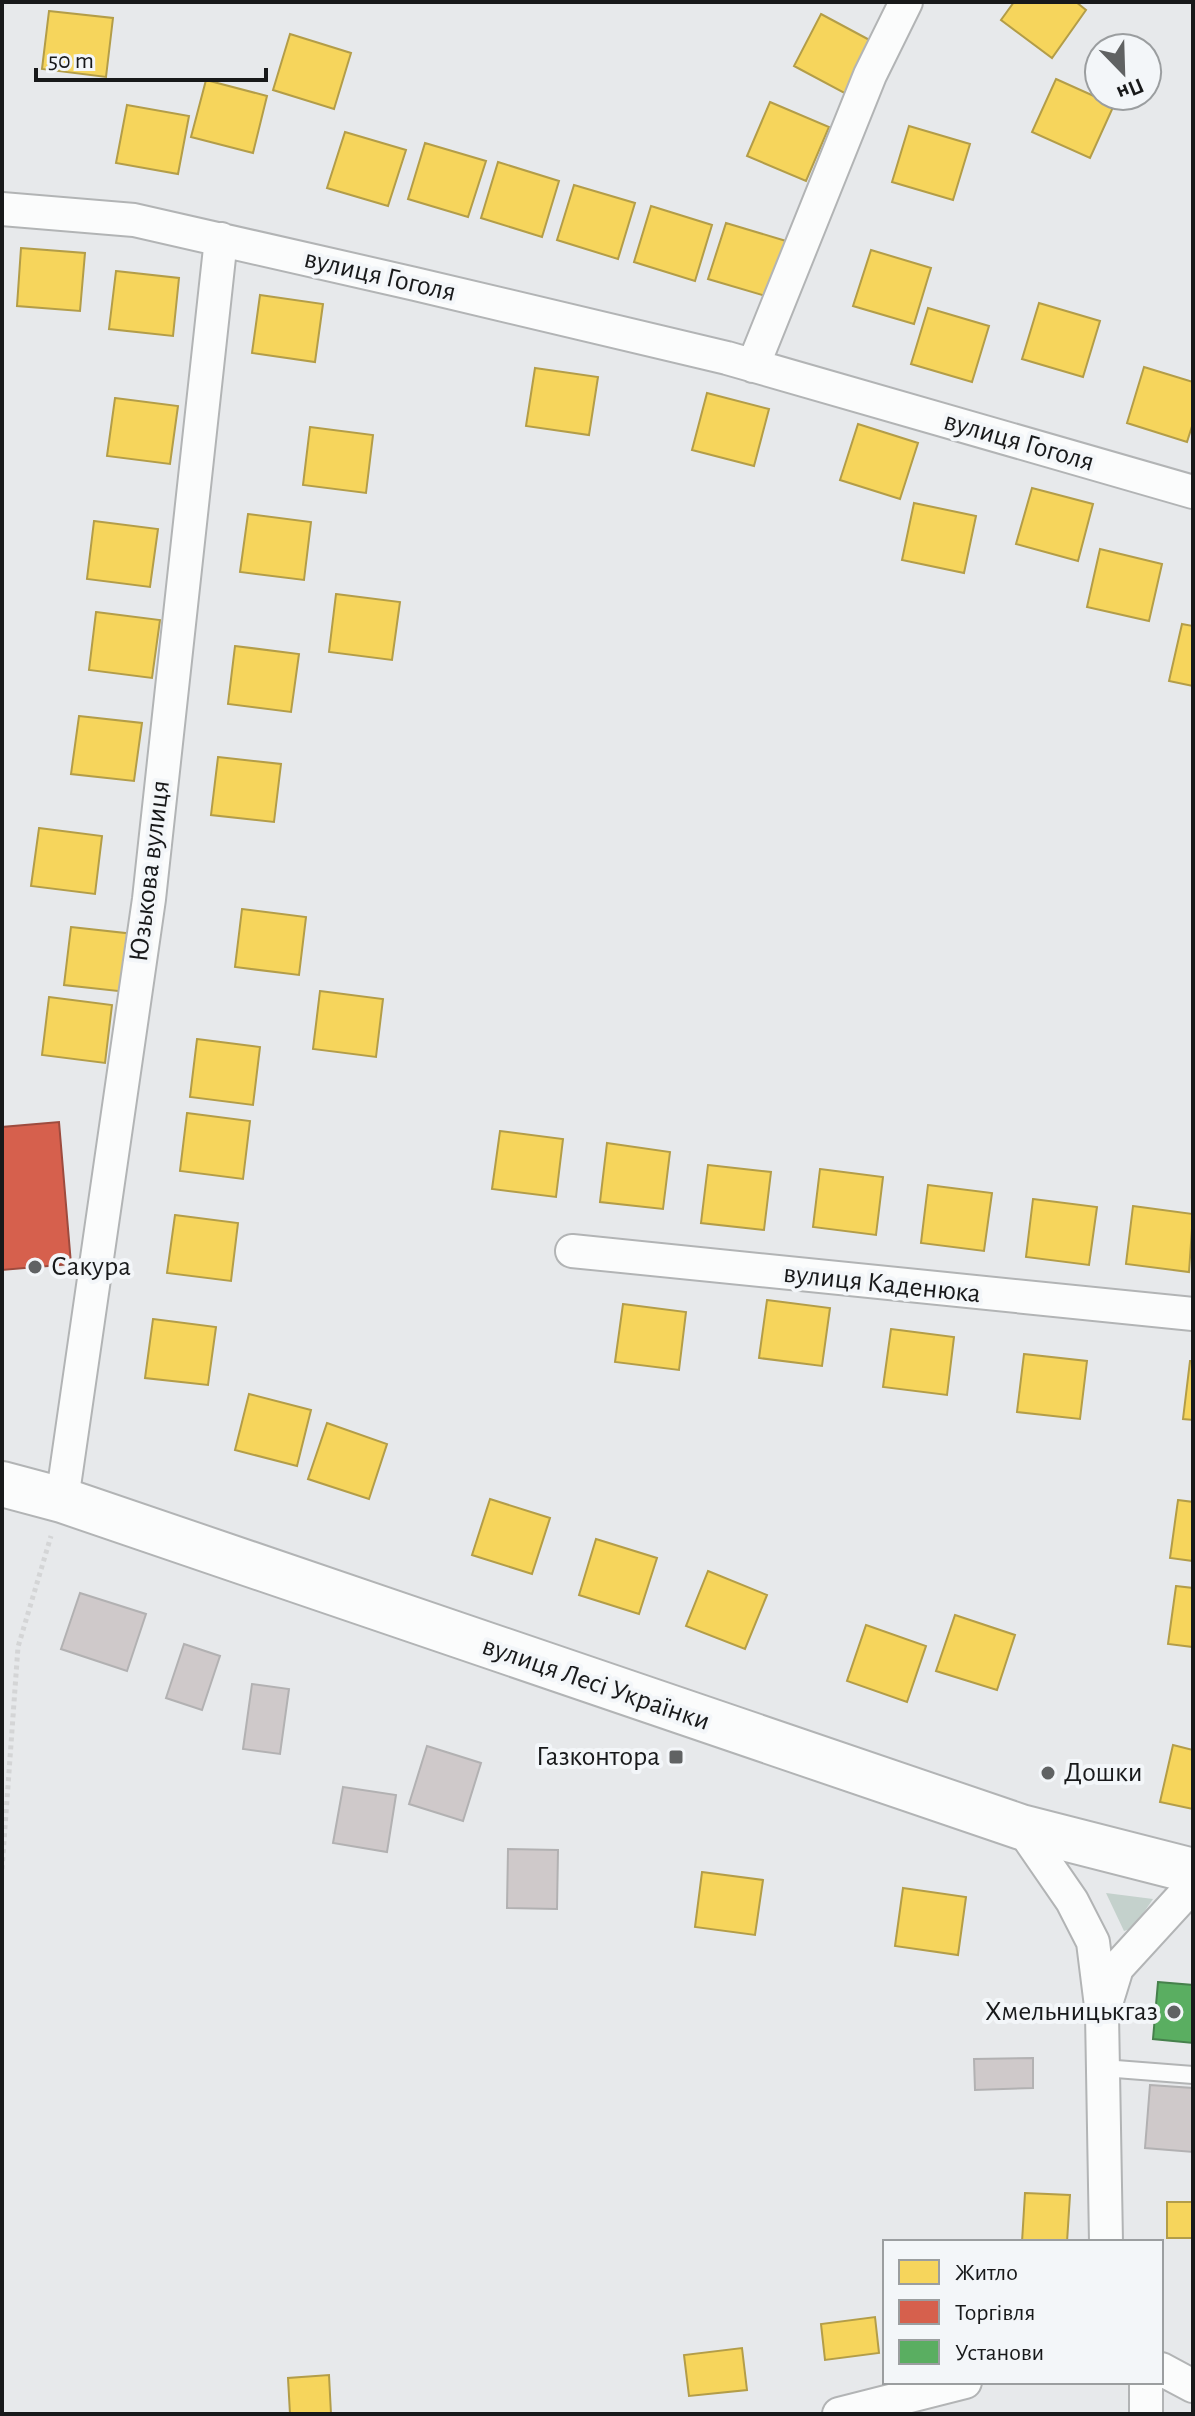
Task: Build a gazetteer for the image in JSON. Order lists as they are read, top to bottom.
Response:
{
  "streets": {
    "main road": ["вулиця Лесі Українки"],
    "street": ["вулиця Гоголя", "Юзькова вулиця", "вулиця Каденюка"]
  },
  "crossings": [
    ["вулиця Гоголя", "Юзькова вулиця"],
    ["Юзькова вулиця", "вулиця Лесі Українки"]
  ],
  "places": {
    "other": ["Сакура", "Дошки", "Хмельницькгаз"],
    "transit": ["Газконтора"]
  },
  "legend": ["Житло", "Торгівля", "Установи"],
  "scale_bar": "50 m",
  "north": "bottom right"
}
